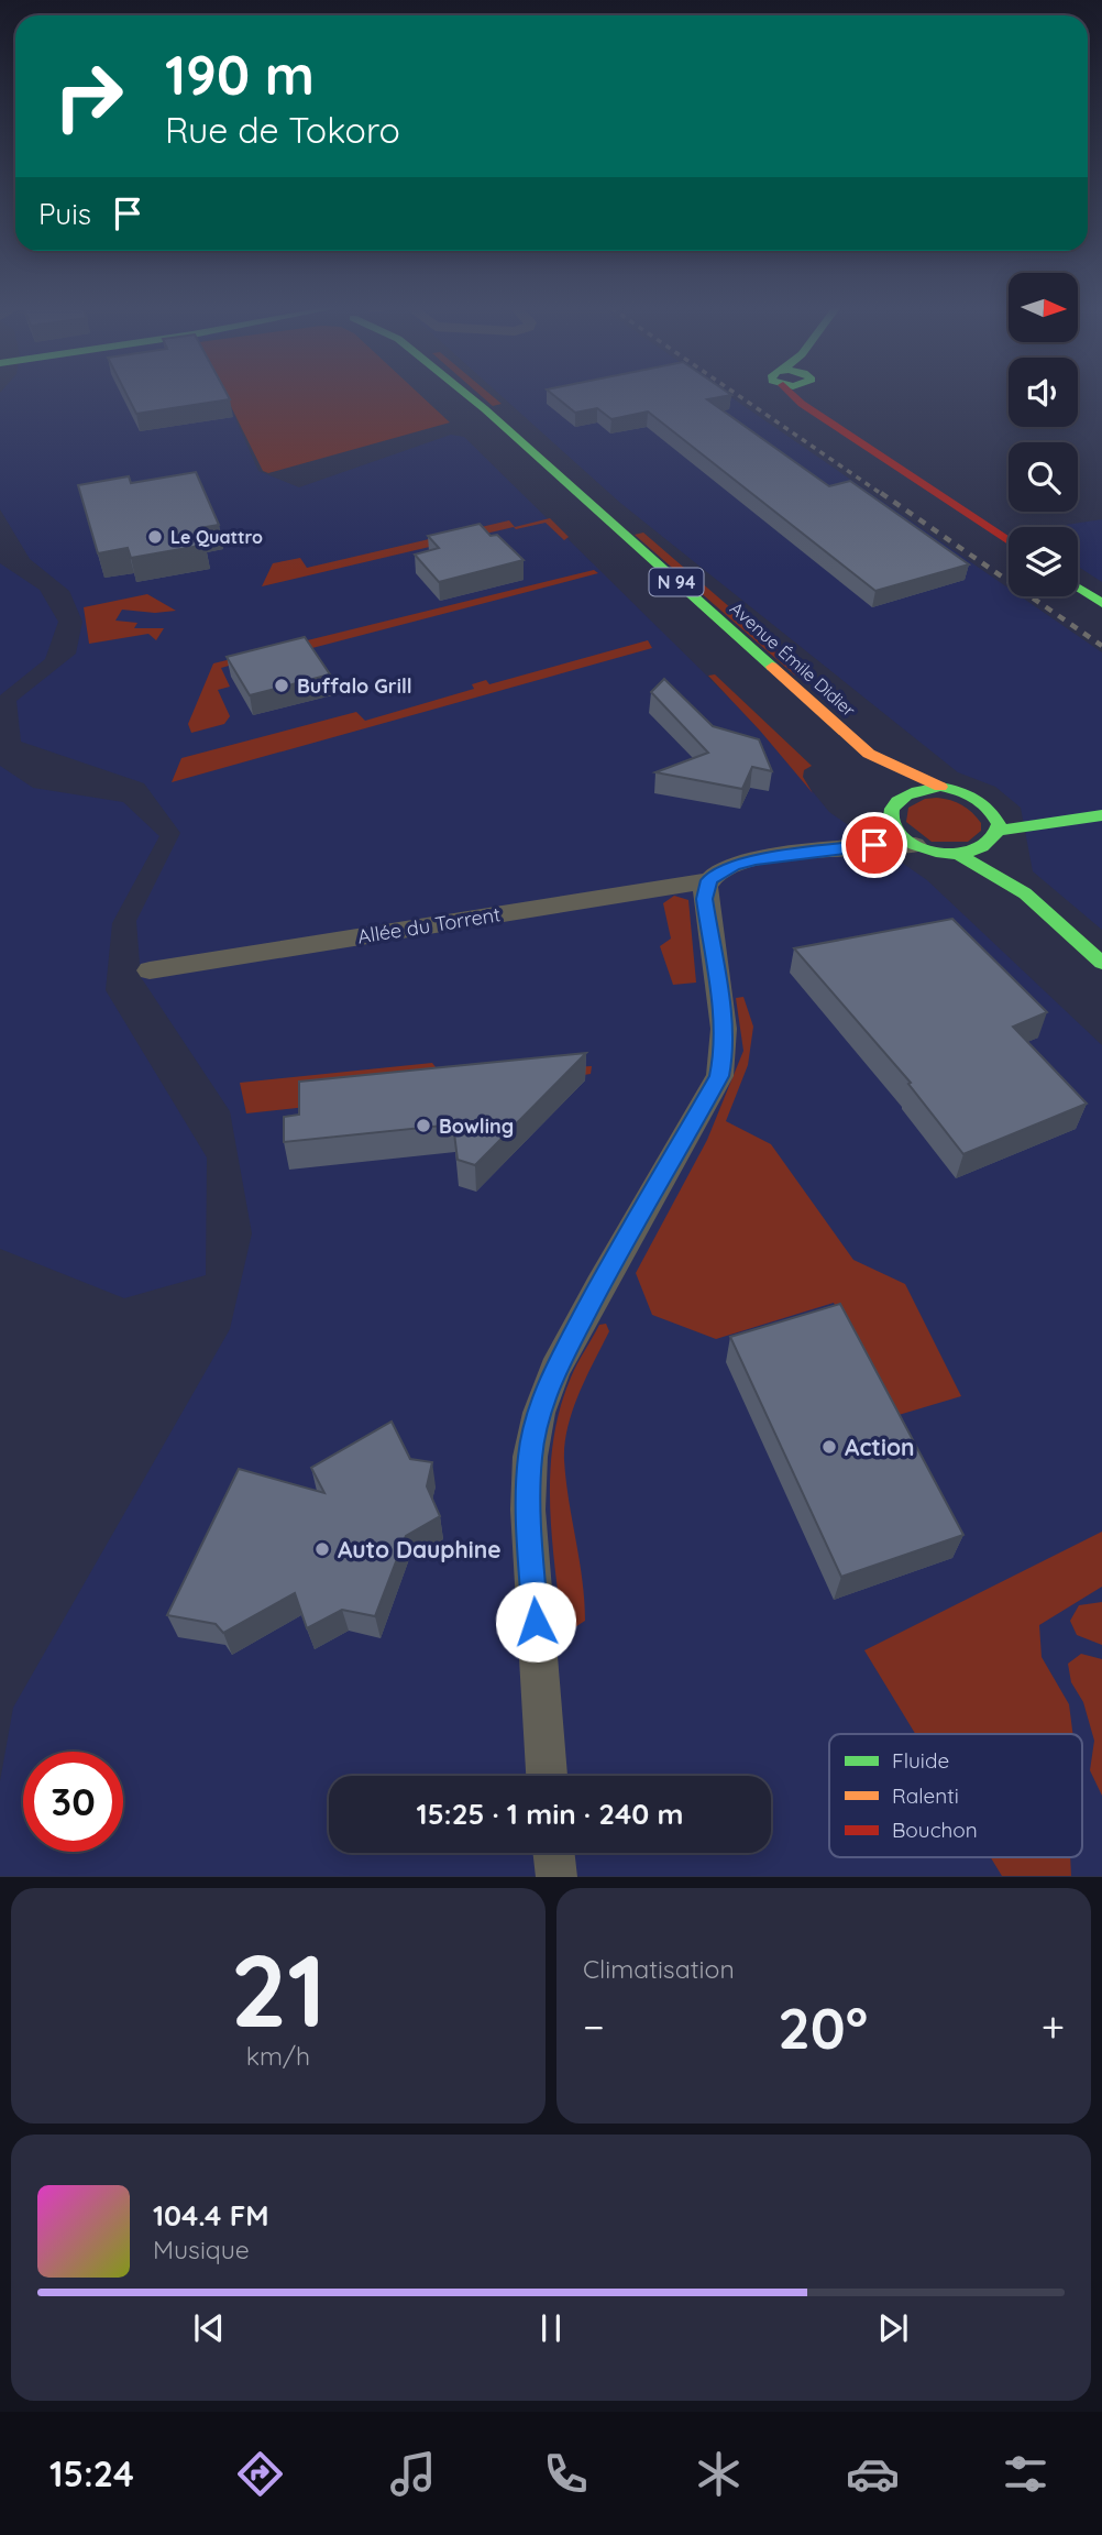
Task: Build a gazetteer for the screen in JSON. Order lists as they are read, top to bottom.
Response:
{
  "streets": {
    "main road": ["N 94", "Avenue Émile Didier"],
    "street": ["Allée du Torrent"]
  },
  "places": [
    "Le Quattro",
    "Buffalo Grill",
    "Bowling",
    "Action",
    "Auto Dauphine"
  ],
  "legend": ["Fluide", "Ralenti", "Bouchon"],
  "north": "right",
  "page": {
    "turn": ["190 m", "Rue de Tokoro"],
    "then": "Puis",
    "limit": "30",
    "trip": "15:25 · 1 min · 240 m",
    "tile": [
      ["21", "km/h"],
      "Climatisation"
    ],
    "heat": ["−", "20°", "+"],
    "song": ["104.4 FM", "Musique"],
    "tabs": "15:24"
  }
}
